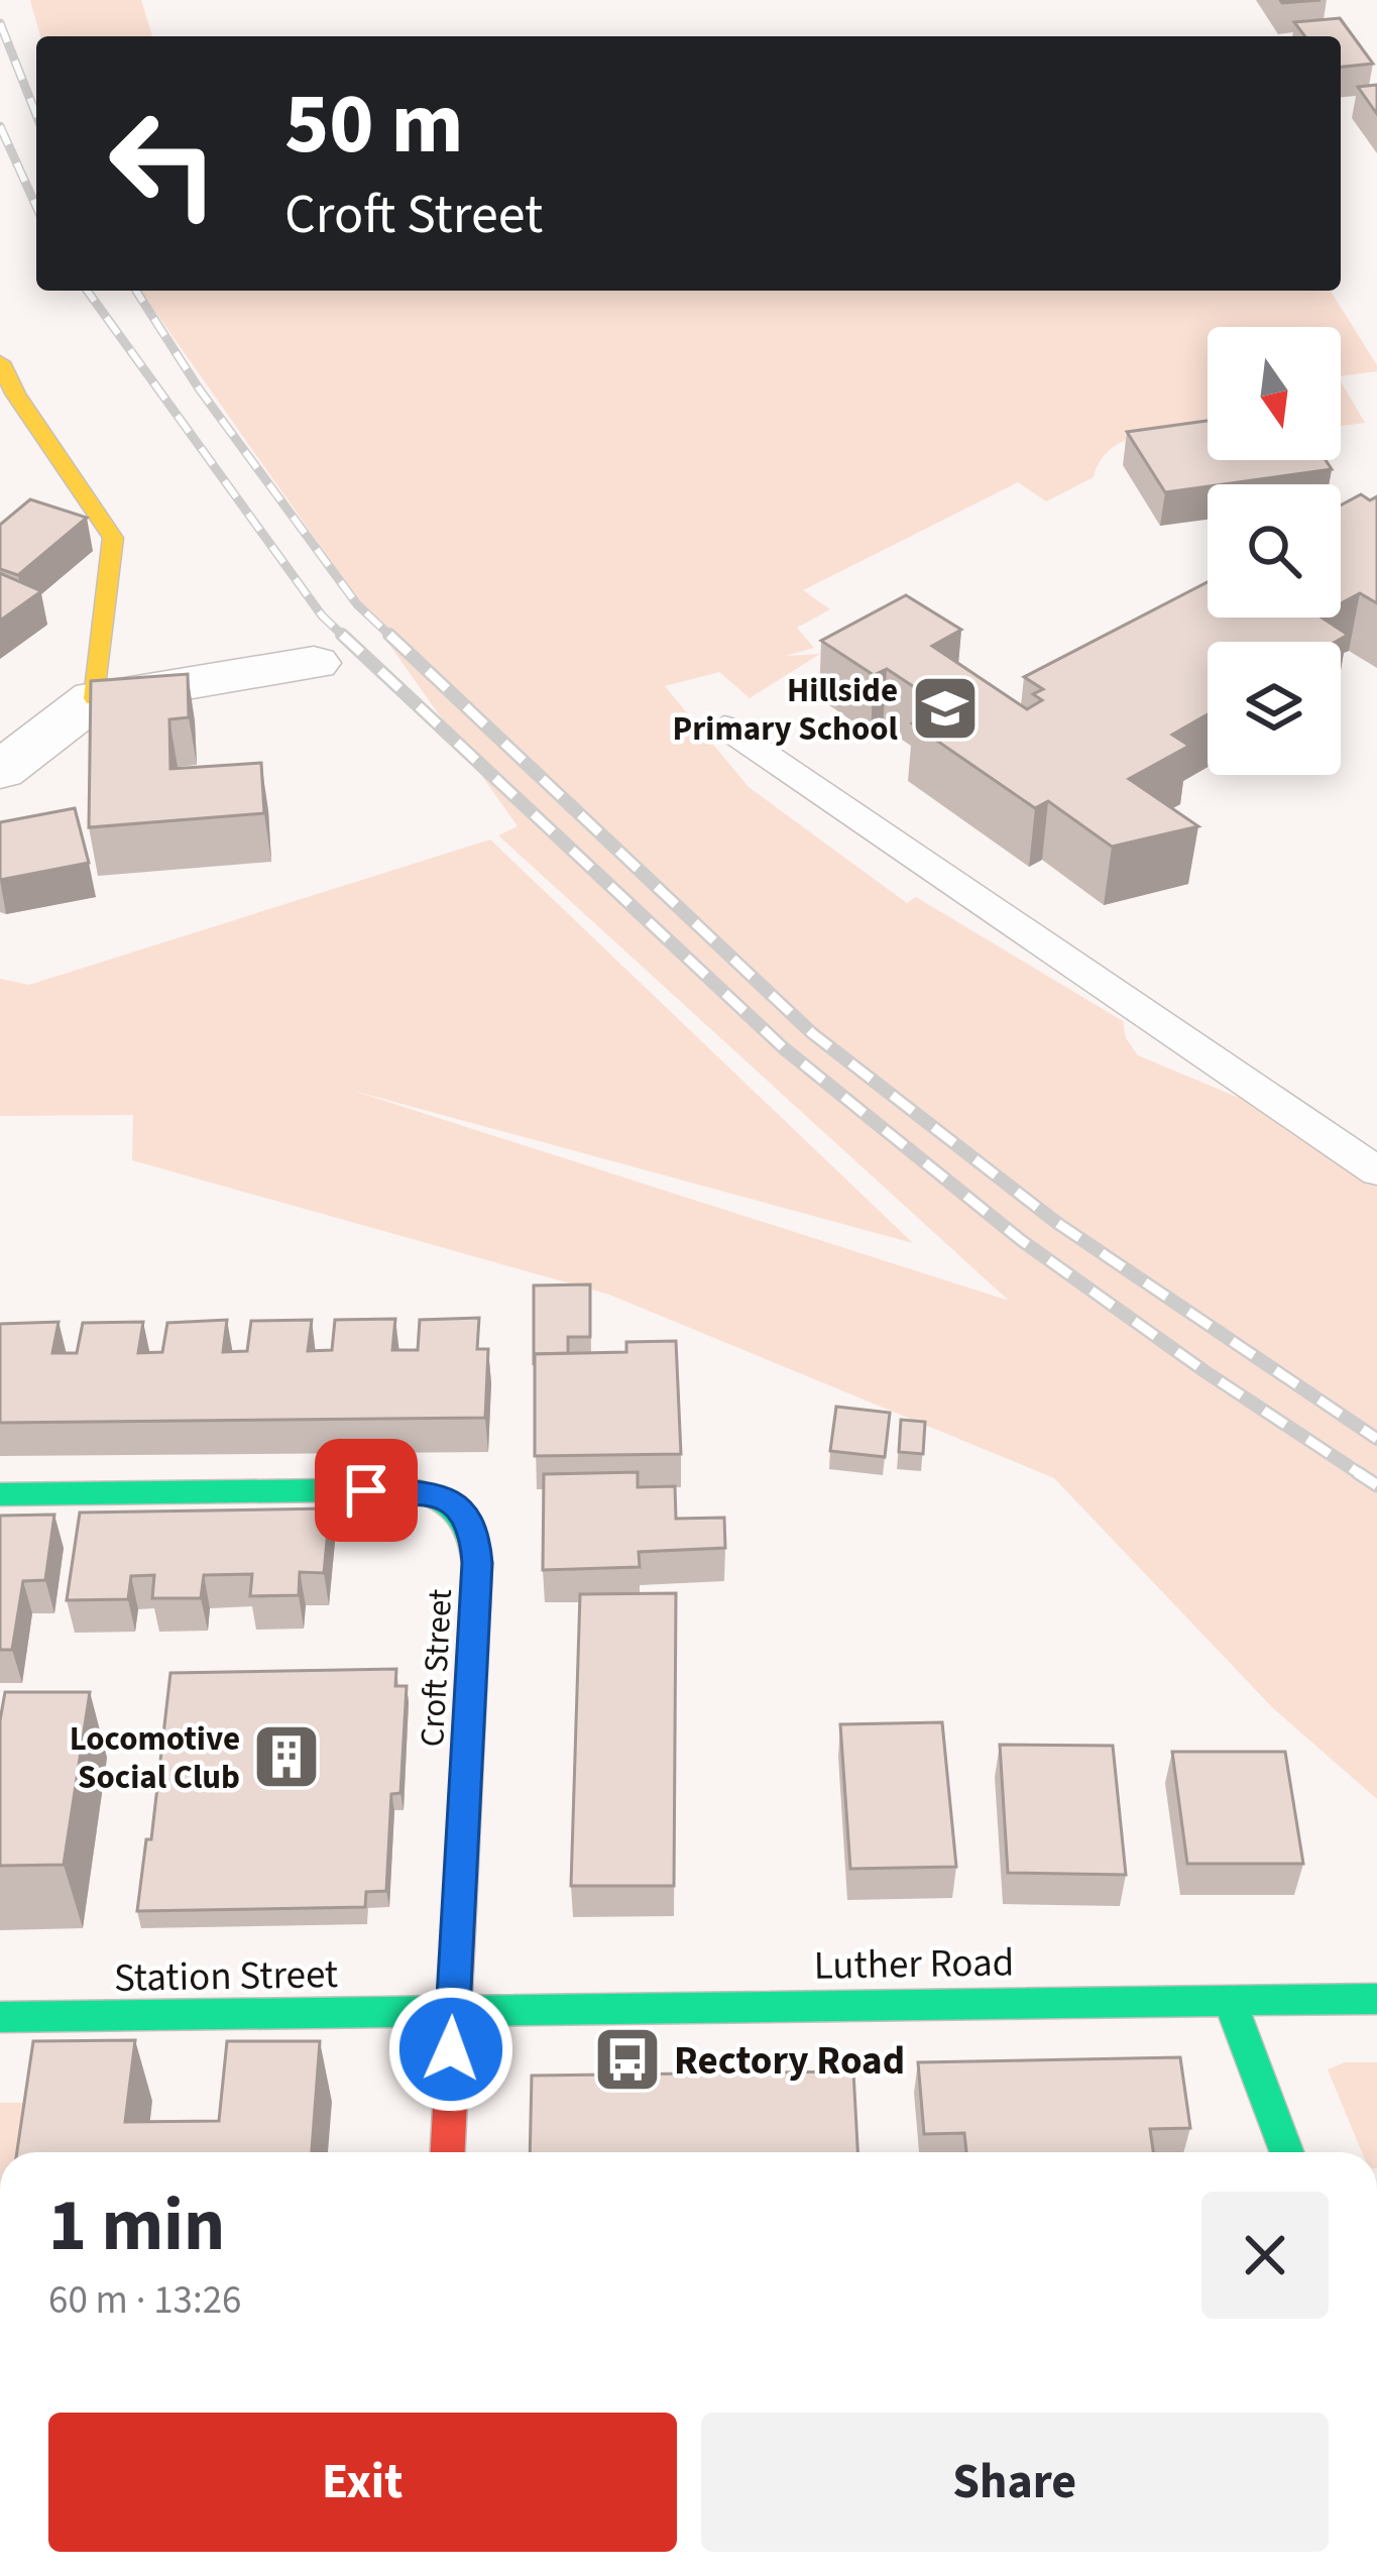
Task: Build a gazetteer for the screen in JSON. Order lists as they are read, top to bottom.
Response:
{
  "streets": {
    "street": ["Croft Street", "Luther Road", "Station Street"]
  },
  "crossings": [
    ["Croft Street", "Luther Road"],
    ["Croft Street", "Station Street"],
    ["Luther Road", "Station Street"]
  ],
  "places": {
    "school or university": ["Hillside Primary School"],
    "building": ["Locomotive Social Club"],
    "bus stop": ["Rectory Road"]
  },
  "north": "bottom",
  "page": {
    "turn": ["50 m", "Croft Street"],
    "heading": ["1 min", "60 m · 13:26"],
    "buttons": ["Exit", "Share"]
  }
}
